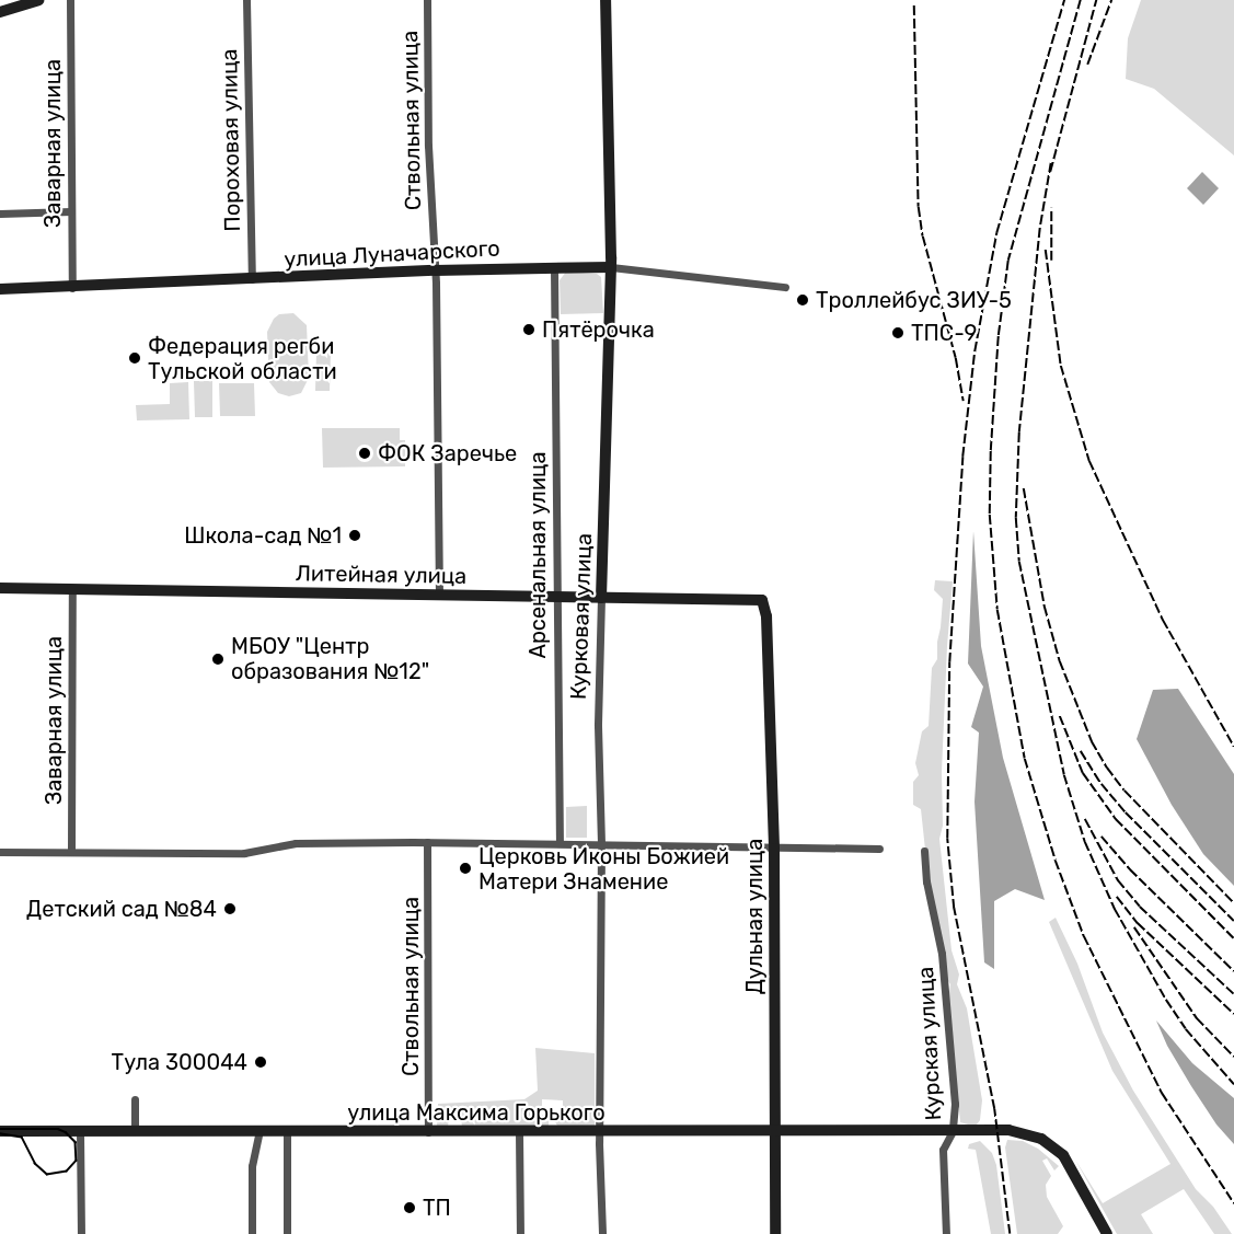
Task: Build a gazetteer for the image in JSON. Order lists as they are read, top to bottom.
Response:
{
  "streets": {
    "main road": [
      "улица Луначарского",
      "Литейная улица",
      "Курковая улица",
      "Дульная улица",
      "улица Максима Горького"
    ],
    "street": [
      "Ствольная улица",
      "Пороховая улица",
      "Заварная улица",
      "Арсенальная улица",
      "Курская улица"
    ]
  },
  "crossings": [
    ["Ствольная улица", "улица Луначарского"],
    ["Ствольная улица", "Литейная улица"],
    ["Ствольная улица", "улица Максима Горького"],
    ["Пороховая улица", "улица Луначарского"],
    ["Заварная улица", "улица Луначарского"],
    ["Заварная улица", "Литейная улица"],
    ["улица Луначарского", "Арсенальная улица"],
    ["улица Луначарского", "Курковая улица"],
    ["Арсенальная улица", "Литейная улица"],
    ["Литейная улица", "Курковая улица"],
    ["Литейная улица", "Дульная улица"],
    ["Курковая улица", "улица Максима Горького"],
    ["Дульная улица", "улица Максима Горького"],
    ["Курская улица", "улица Максима Горького"]
  ],
  "places": [
    "Троллейбус ЗИУ-5",
    "Пятёрочка",
    "ТПС-9",
    "Федерация регби Тульской области",
    "ФОК Заречье",
    "Школа-сад №1",
    "МБОУ \"Центр образования №12\"",
    "Церковь Иконы Божией Матери Знамение",
    "Детский сад №84",
    "Тула 300044",
    "ТП"
  ]
}
